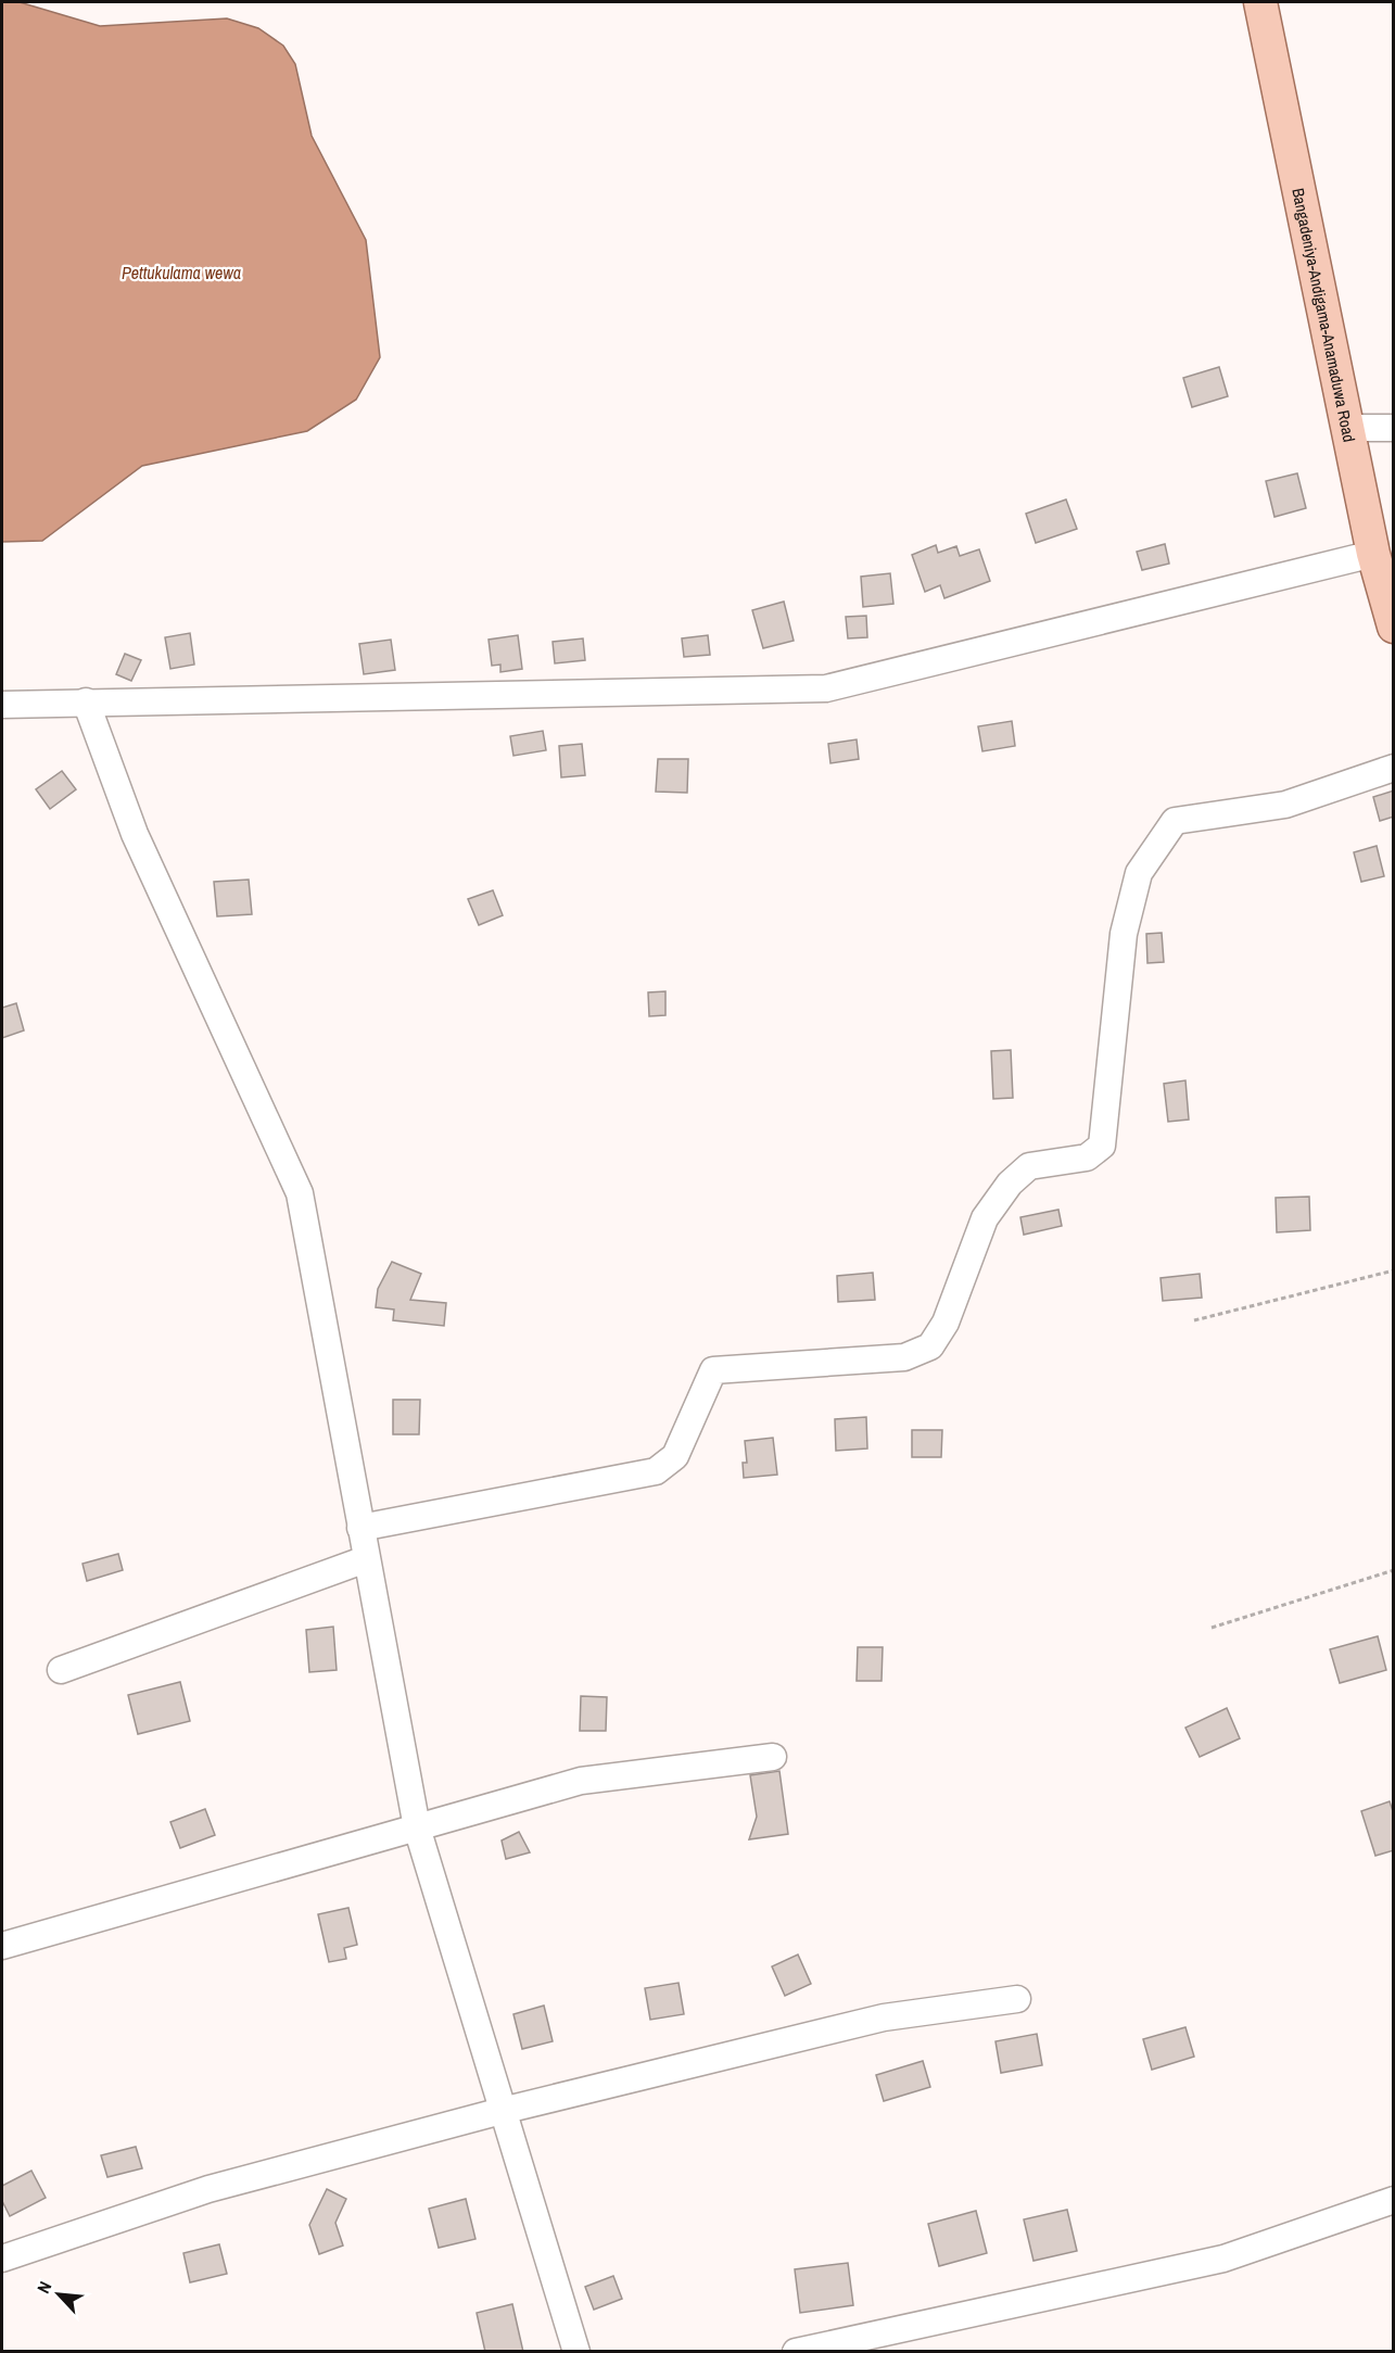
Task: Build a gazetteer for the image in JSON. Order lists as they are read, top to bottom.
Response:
{
  "streets": {
    "main road": ["Bangadeniya-Andigama-Anamaduwa Road"]
  },
  "water": ["Pettukulama wewa"],
  "north": "top left"
}
